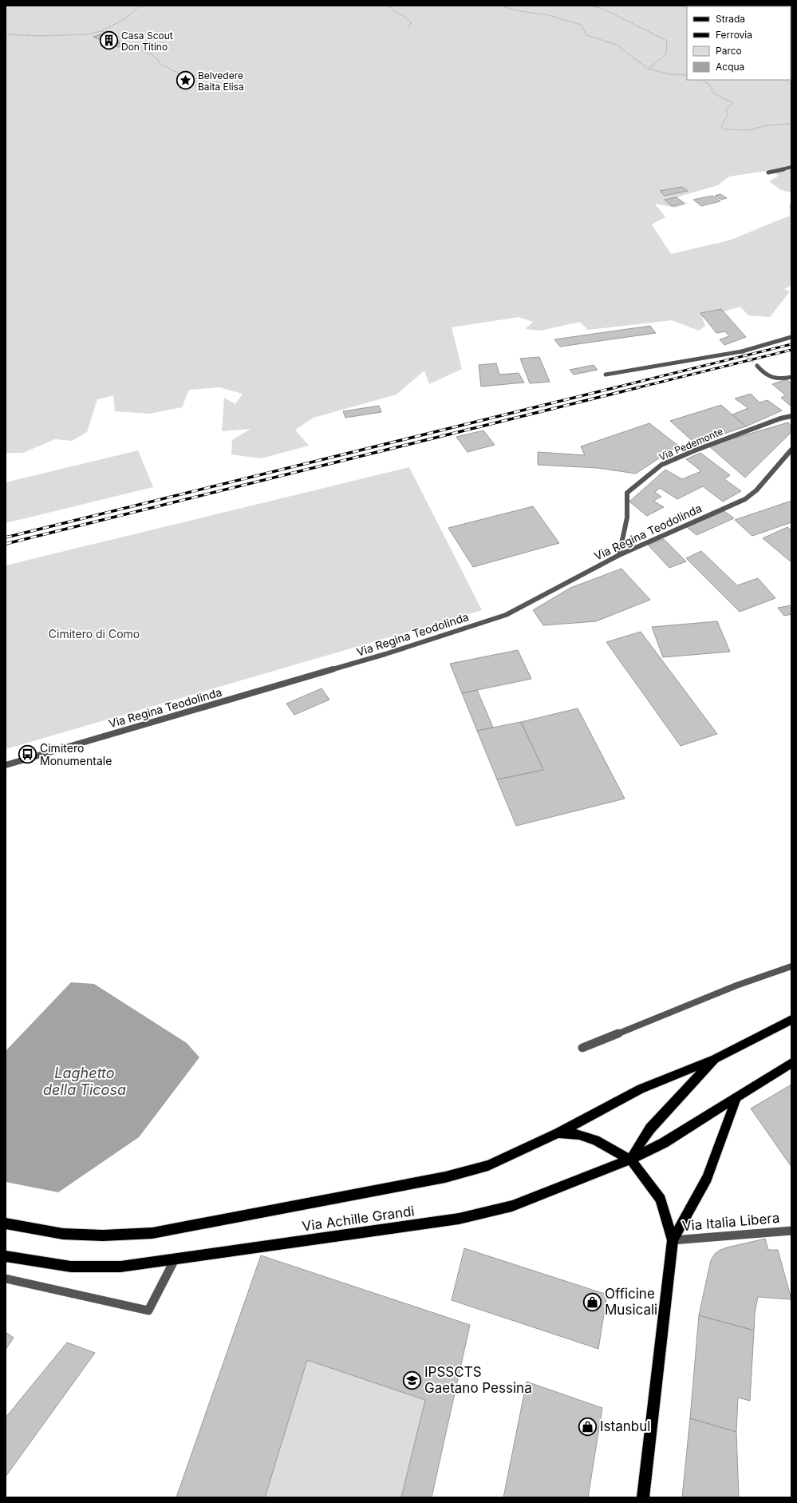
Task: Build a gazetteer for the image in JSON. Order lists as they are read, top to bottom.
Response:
{
  "streets": {
    "main road": ["Via Achille Grandi"],
    "street": ["Via Pedemonte", "Via Regina Teodolinda", "Via Italia Libera"]
  },
  "crossings": [
    ["Via Pedemonte", "Via Regina Teodolinda"]
  ],
  "water": ["Laghetto della Ticosa"],
  "parks": ["Cimitero di Como"],
  "places": {
    "building": ["Casa Scout Don Titino"],
    "place": ["Belvedere Baita Elisa"],
    "bus stop": ["Cimitero Monumentale"],
    "shop": ["Officine Musicali", "Istanbul"],
    "school or university": ["IPSSCTS Gaetano Pessina"]
  },
  "legend": [
    "Strada",
    "Ferrovia",
    "Parco",
    "Acqua"
  ]
}
